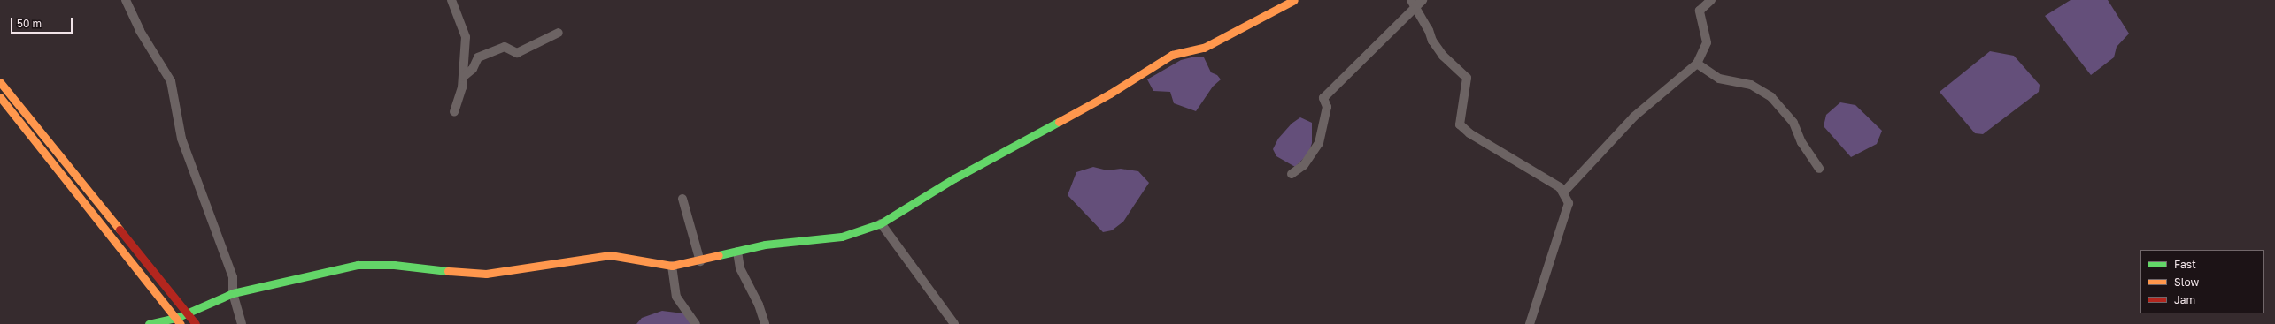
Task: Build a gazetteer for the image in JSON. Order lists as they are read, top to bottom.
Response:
{
  "legend": ["Fast", "Slow", "Jam"],
  "scale_bar": "50 m"
}
